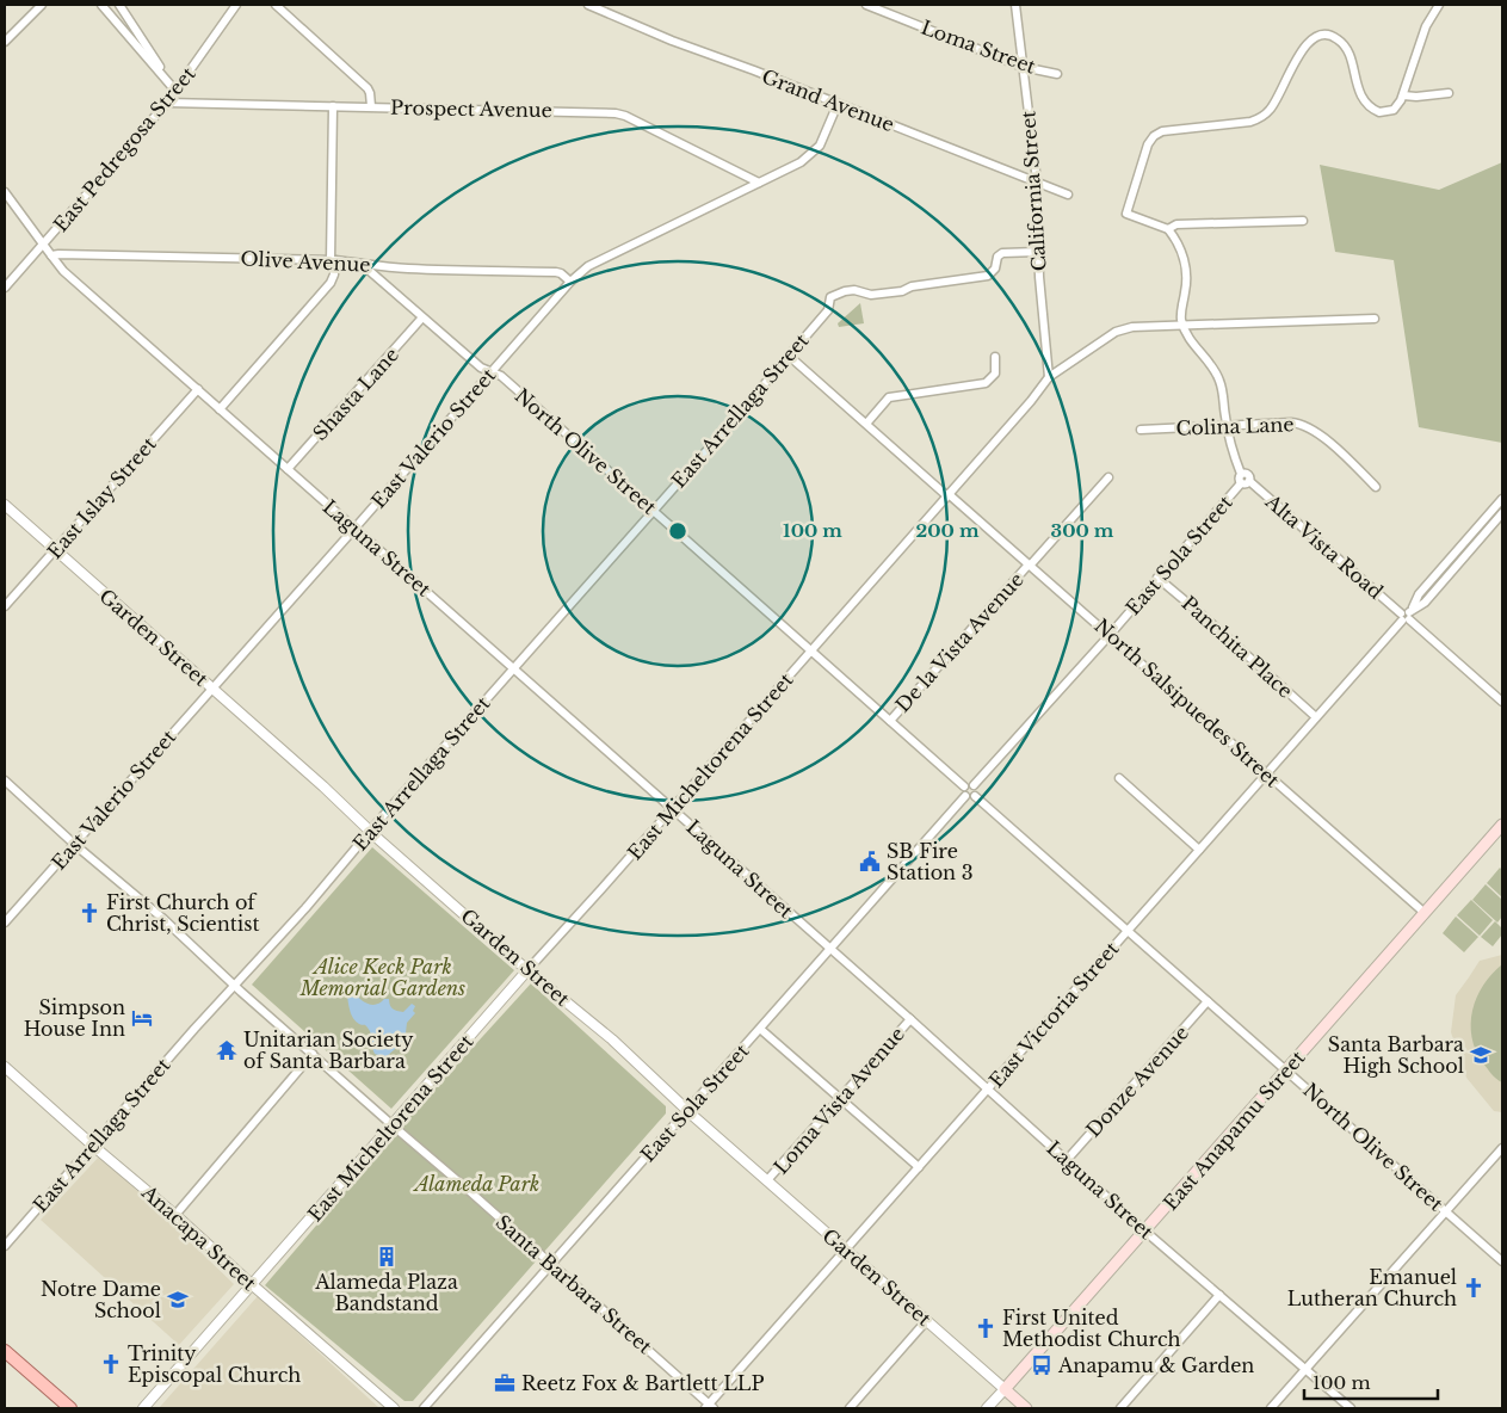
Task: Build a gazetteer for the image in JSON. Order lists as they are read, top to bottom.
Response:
{
  "streets": {
    "main road": ["Garden Street", "East Anapamu Street"],
    "street": [
      "Loma Street",
      "Grand Avenue",
      "Prospect Avenue",
      "East Pedregosa Street",
      "California Street",
      "Olive Avenue",
      "Shasta Lane",
      "East Arrellaga Street",
      "Colina Lane",
      "East Valerio Street",
      "North Olive Street",
      "East Islay Street",
      "Alta Vista Road",
      "Laguna Street",
      "East Sola Street",
      "De la Vista Avenue",
      "Panchita Place",
      "North Salsipuedes Street",
      "East Micheltorena Street",
      "East Victoria Street",
      "Donze Avenue",
      "Loma Vista Avenue",
      "Anacapa Street",
      "Santa Barbara Street"
    ]
  },
  "crossings": [
    ["Loma Street", "California Street"],
    ["Grand Avenue", "California Street"],
    ["Grand Avenue", "East Valerio Street"],
    ["Prospect Avenue", "East Pedregosa Street"],
    ["Prospect Avenue", "East Valerio Street"],
    ["California Street", "East Arrellaga Street"],
    ["California Street", "East Micheltorena Street"],
    ["Olive Avenue", "East Valerio Street"],
    ["Olive Avenue", "North Olive Street"],
    ["Olive Avenue", "Laguna Street"],
    ["Shasta Lane", "North Olive Street"],
    ["Shasta Lane", "Laguna Street"],
    ["East Arrellaga Street", "North Olive Street"],
    ["East Arrellaga Street", "Laguna Street"],
    ["East Arrellaga Street", "Garden Street"],
    ["East Arrellaga Street", "North Salsipuedes Street"],
    ["East Arrellaga Street", "Anacapa Street"],
    ["East Arrellaga Street", "Santa Barbara Street"],
    ["East Valerio Street", "North Olive Street"],
    ["East Valerio Street", "Laguna Street"],
    ["East Valerio Street", "Garden Street"],
    ["East Valerio Street", "Santa Barbara Street"],
    ["North Olive Street", "East Sola Street"],
    ["North Olive Street", "De la Vista Avenue"],
    ["North Olive Street", "East Micheltorena Street"],
    ["North Olive Street", "East Victoria Street"],
    ["North Olive Street", "Donze Avenue"],
    ["North Olive Street", "East Anapamu Street"],
    ["East Islay Street", "Laguna Street"],
    ["East Islay Street", "Garden Street"],
    ["Alta Vista Road", "East Sola Street"],
    ["Alta Vista Road", "East Victoria Street"],
    ["Laguna Street", "East Sola Street"],
    ["Laguna Street", "East Micheltorena Street"],
    ["Laguna Street", "East Victoria Street"],
    ["Laguna Street", "Donze Avenue"],
    ["Laguna Street", "Loma Vista Avenue"],
    ["Laguna Street", "East Anapamu Street"],
    ["East Sola Street", "Garden Street"],
    ["East Sola Street", "Panchita Place"],
    ["East Sola Street", "North Salsipuedes Street"],
    ["East Sola Street", "Santa Barbara Street"],
    ["Garden Street", "East Micheltorena Street"],
    ["Garden Street", "East Victoria Street"],
    ["Garden Street", "Loma Vista Avenue"],
    ["Garden Street", "East Anapamu Street"],
    ["De la Vista Avenue", "North Salsipuedes Street"],
    ["Panchita Place", "East Victoria Street"],
    ["North Salsipuedes Street", "East Micheltorena Street"],
    ["North Salsipuedes Street", "East Victoria Street"],
    ["North Salsipuedes Street", "East Anapamu Street"],
    ["East Micheltorena Street", "Anacapa Street"],
    ["East Micheltorena Street", "Santa Barbara Street"],
    ["East Victoria Street", "Santa Barbara Street"]
  ],
  "parks": ["Alice Keck Park Memorial Gardens", "Alameda Park"],
  "places": {
    "public building": ["SB Fire Station 3"],
    "church": [
      "First Church of Christ, Scientist",
      "Emanuel Lutheran Church",
      "First United Methodist Church",
      "Trinity Episcopal Church"
    ],
    "hotel": ["Simpson House Inn"],
    "temple": ["Unitarian Society of Santa Barbara"],
    "school or university": ["Santa Barbara High School", "Notre Dame School"],
    "building": ["Alameda Plaza Bandstand"],
    "bus stop": ["Anapamu & Garden"],
    "office": ["Reetz Fox & Bartlett LLP"]
  },
  "scale_bar": "100 m",
  "rings": ["100 m", "200 m", "300 m"]
}
